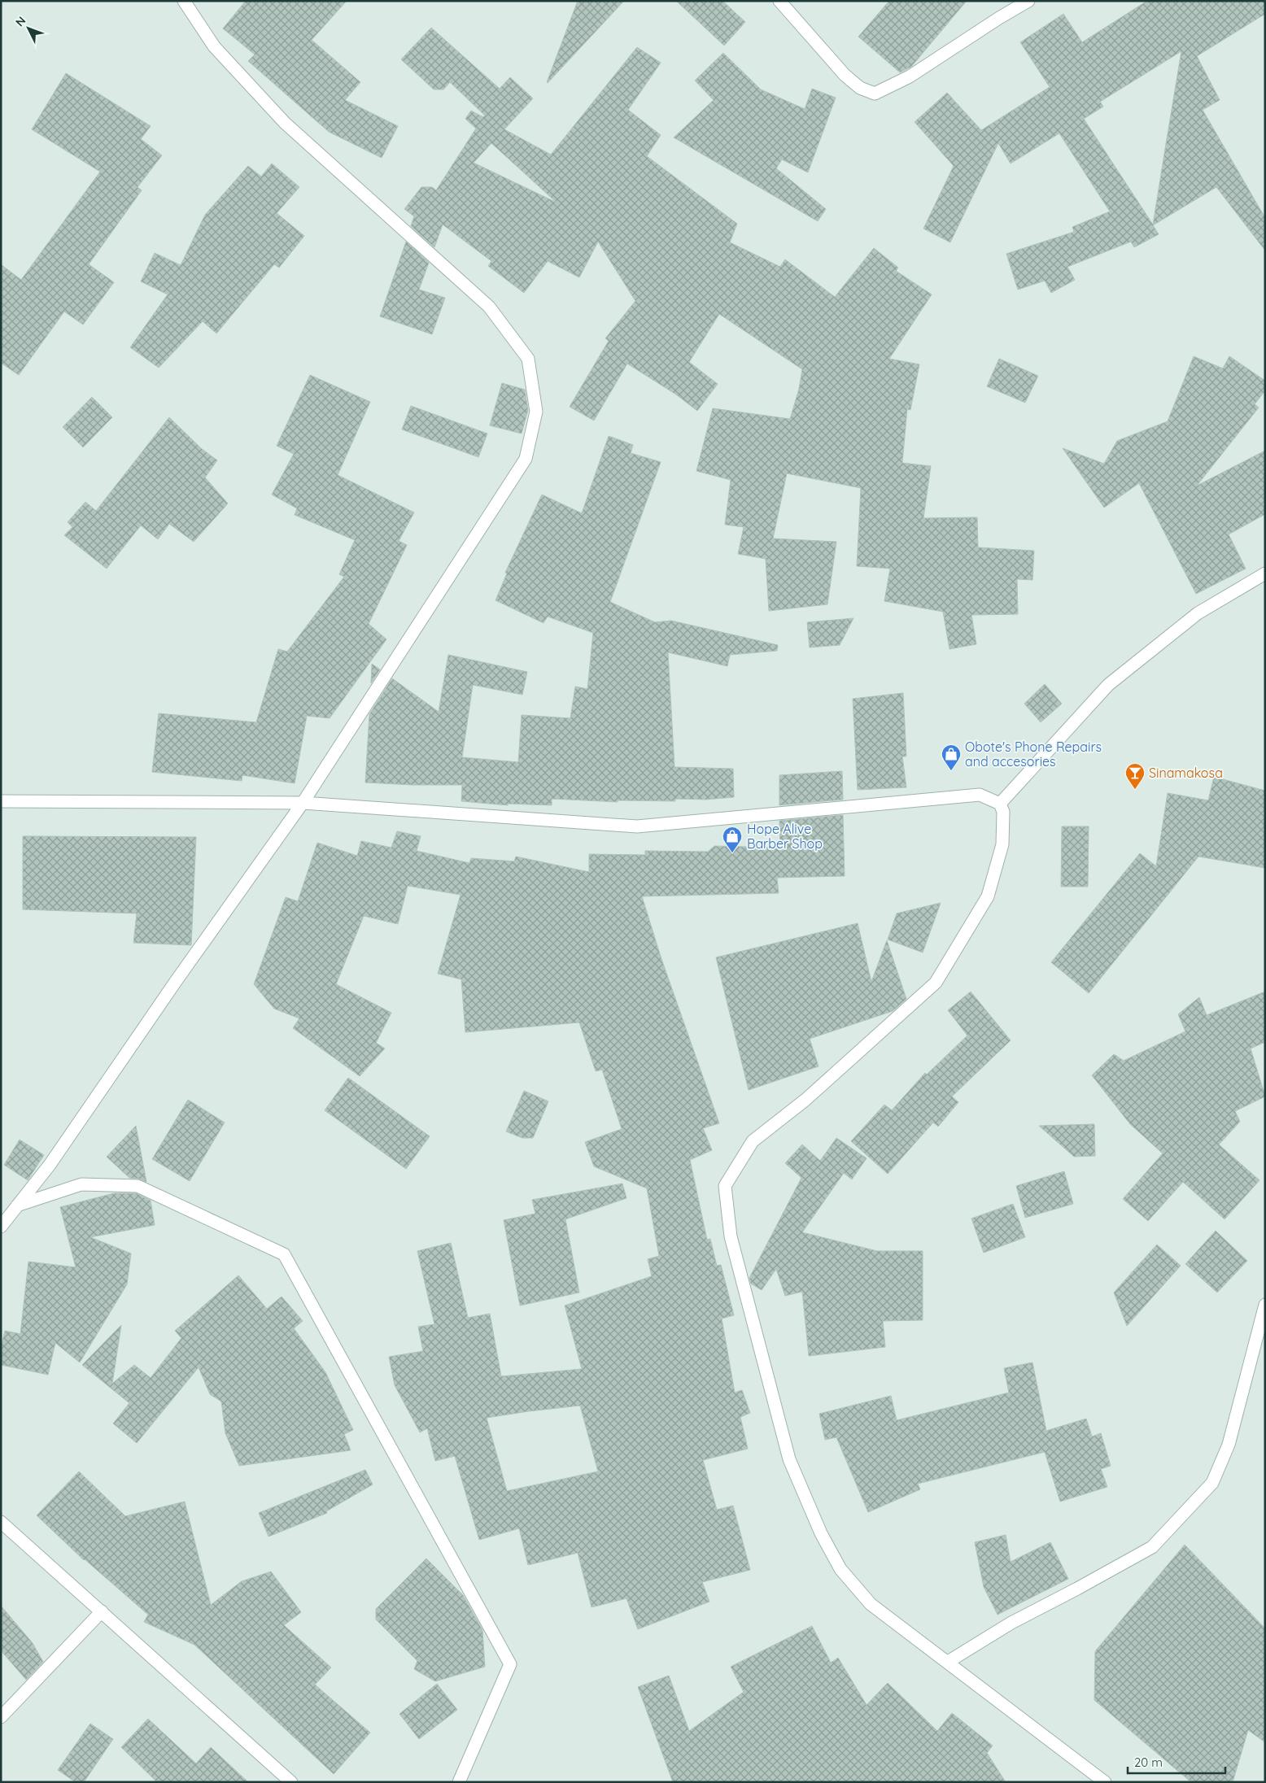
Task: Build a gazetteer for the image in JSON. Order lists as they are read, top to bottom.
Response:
{
  "places": {
    "shop": ["Obote's Phone Repairs and accesories", "Hope Alive Barber Shop"],
    "bar": ["Sinamakosa"]
  },
  "scale_bar": "20 m",
  "north": "top left"
}
